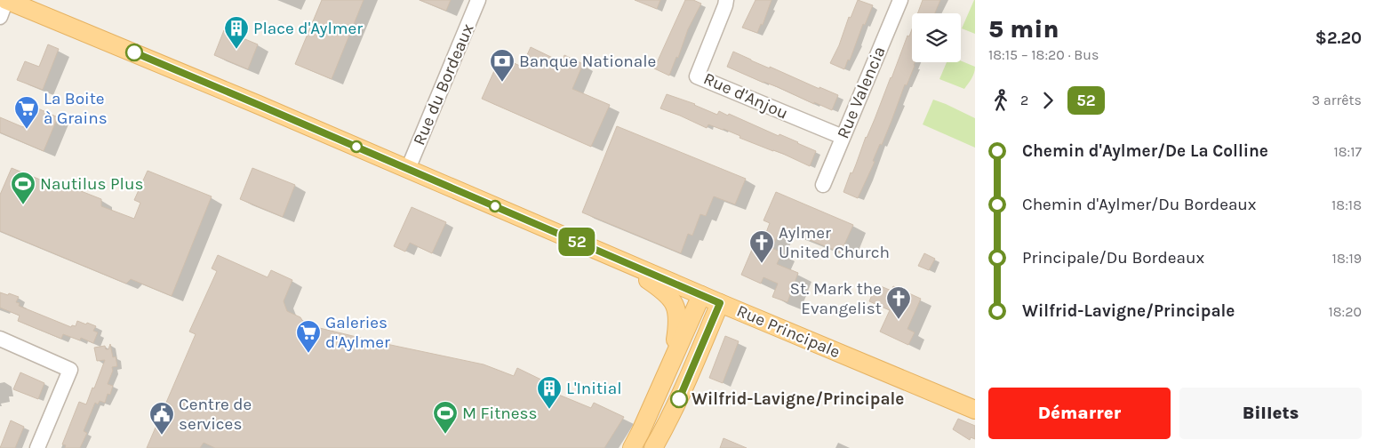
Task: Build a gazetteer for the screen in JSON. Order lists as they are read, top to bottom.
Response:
{
  "streets": {
    "main road": ["Rue Principale"],
    "street": ["Rue du Bordeaux", "Rue Valencia", "Rue d'Anjou"]
  },
  "crossings": [
    ["Rue du Bordeaux", "Rue Principale"],
    ["Rue Valencia", "Rue d'Anjou"]
  ],
  "places": {
    "building": ["Place d'Aylmer", "L'Initial"],
    "bank": ["Banque Nationale"],
    "supermarket": ["La Boite à Grains", "Galeries d'Aylmer"],
    "sports": ["Nautilus Plus", "M Fitness"],
    "church": ["Aylmer United Church", "St. Mark the Evangelist"],
    "other": ["Wilfrid-Lavigne/Principale"],
    "public building": ["Centre de services"]
  },
  "lines": ["bus line 52"],
  "page": {
    "on_map": "52",
    "heading": ["5 min", "18:15 – 18:20 · Bus", "$2.20"],
    "legs": ["2", "52", "3 arrêts"],
    "list": [
      {
        "name": "Chemin d'Aylmer/De La Colline",
        "value": "18:17"
      },
      {
        "name": "Chemin d'Aylmer/Du Bordeaux",
        "value": "18:18"
      },
      {
        "name": "Principale/Du Bordeaux",
        "value": "18:19"
      },
      {
        "name": "Wilfrid-Lavigne/Principale",
        "value": "18:20"
      }
    ],
    "buttons": ["Démarrer", "Billets"]
  }
}
